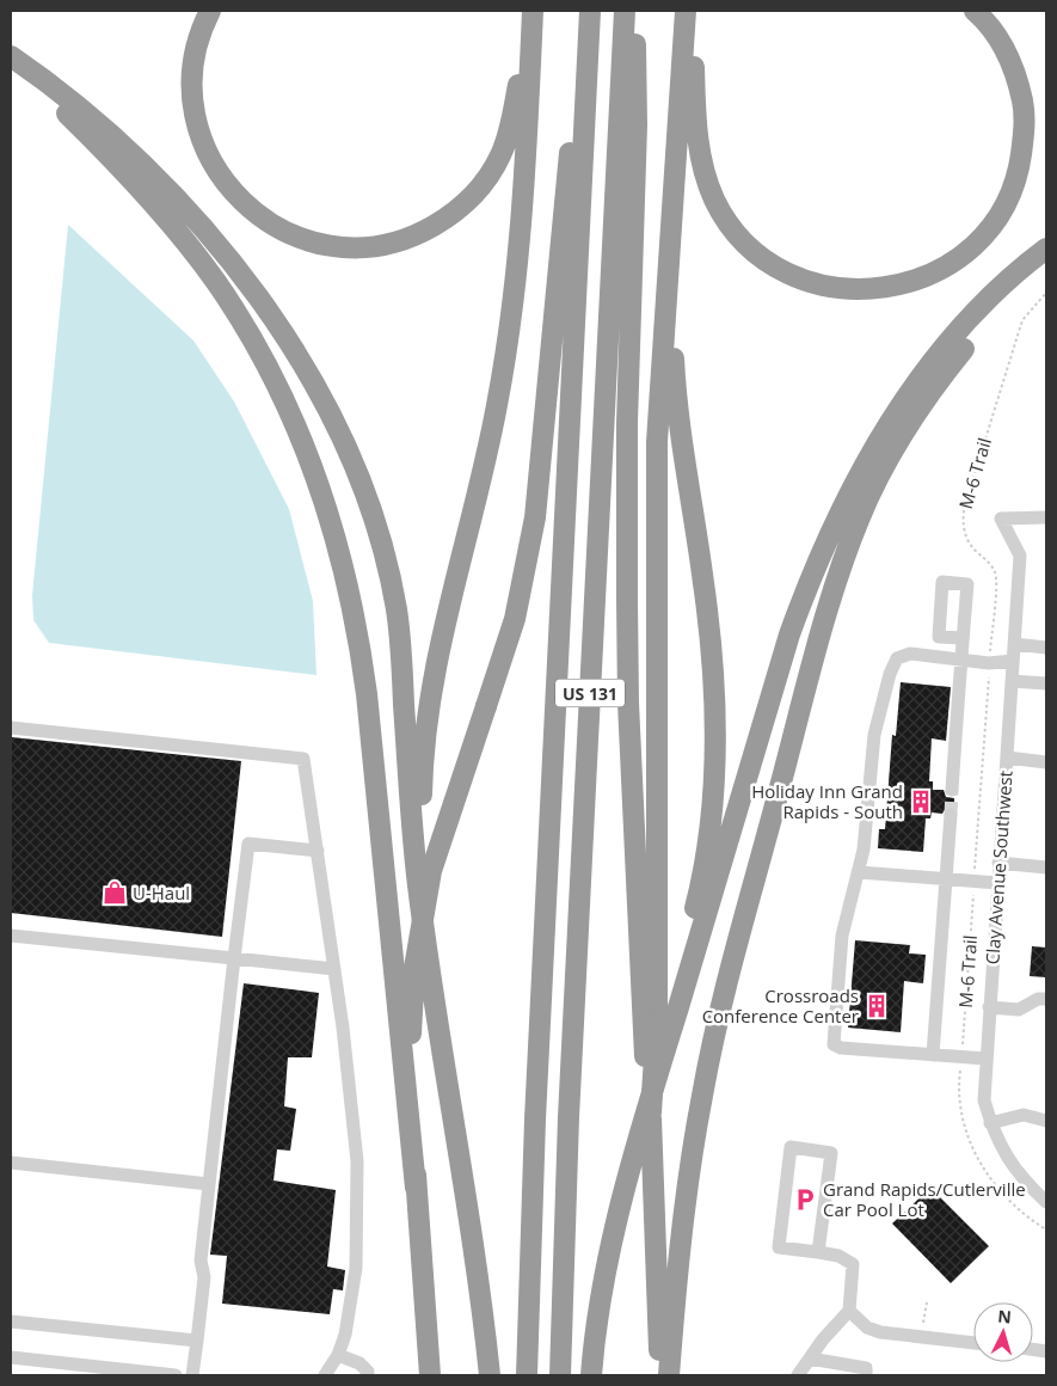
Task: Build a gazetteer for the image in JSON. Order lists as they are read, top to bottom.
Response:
{
  "streets": {
    "highway": ["US 131"],
    "street": ["Clay Avenue Southwest"],
    "path": ["M-6 Trail"]
  },
  "places": {
    "building": ["Holiday Inn Grand Rapids - South", "Crossroads Conference Center"],
    "shop": ["U-Haul"],
    "parking": ["Grand Rapids/Cutlerville Car Pool Lot"]
  },
  "north": "top"
}
